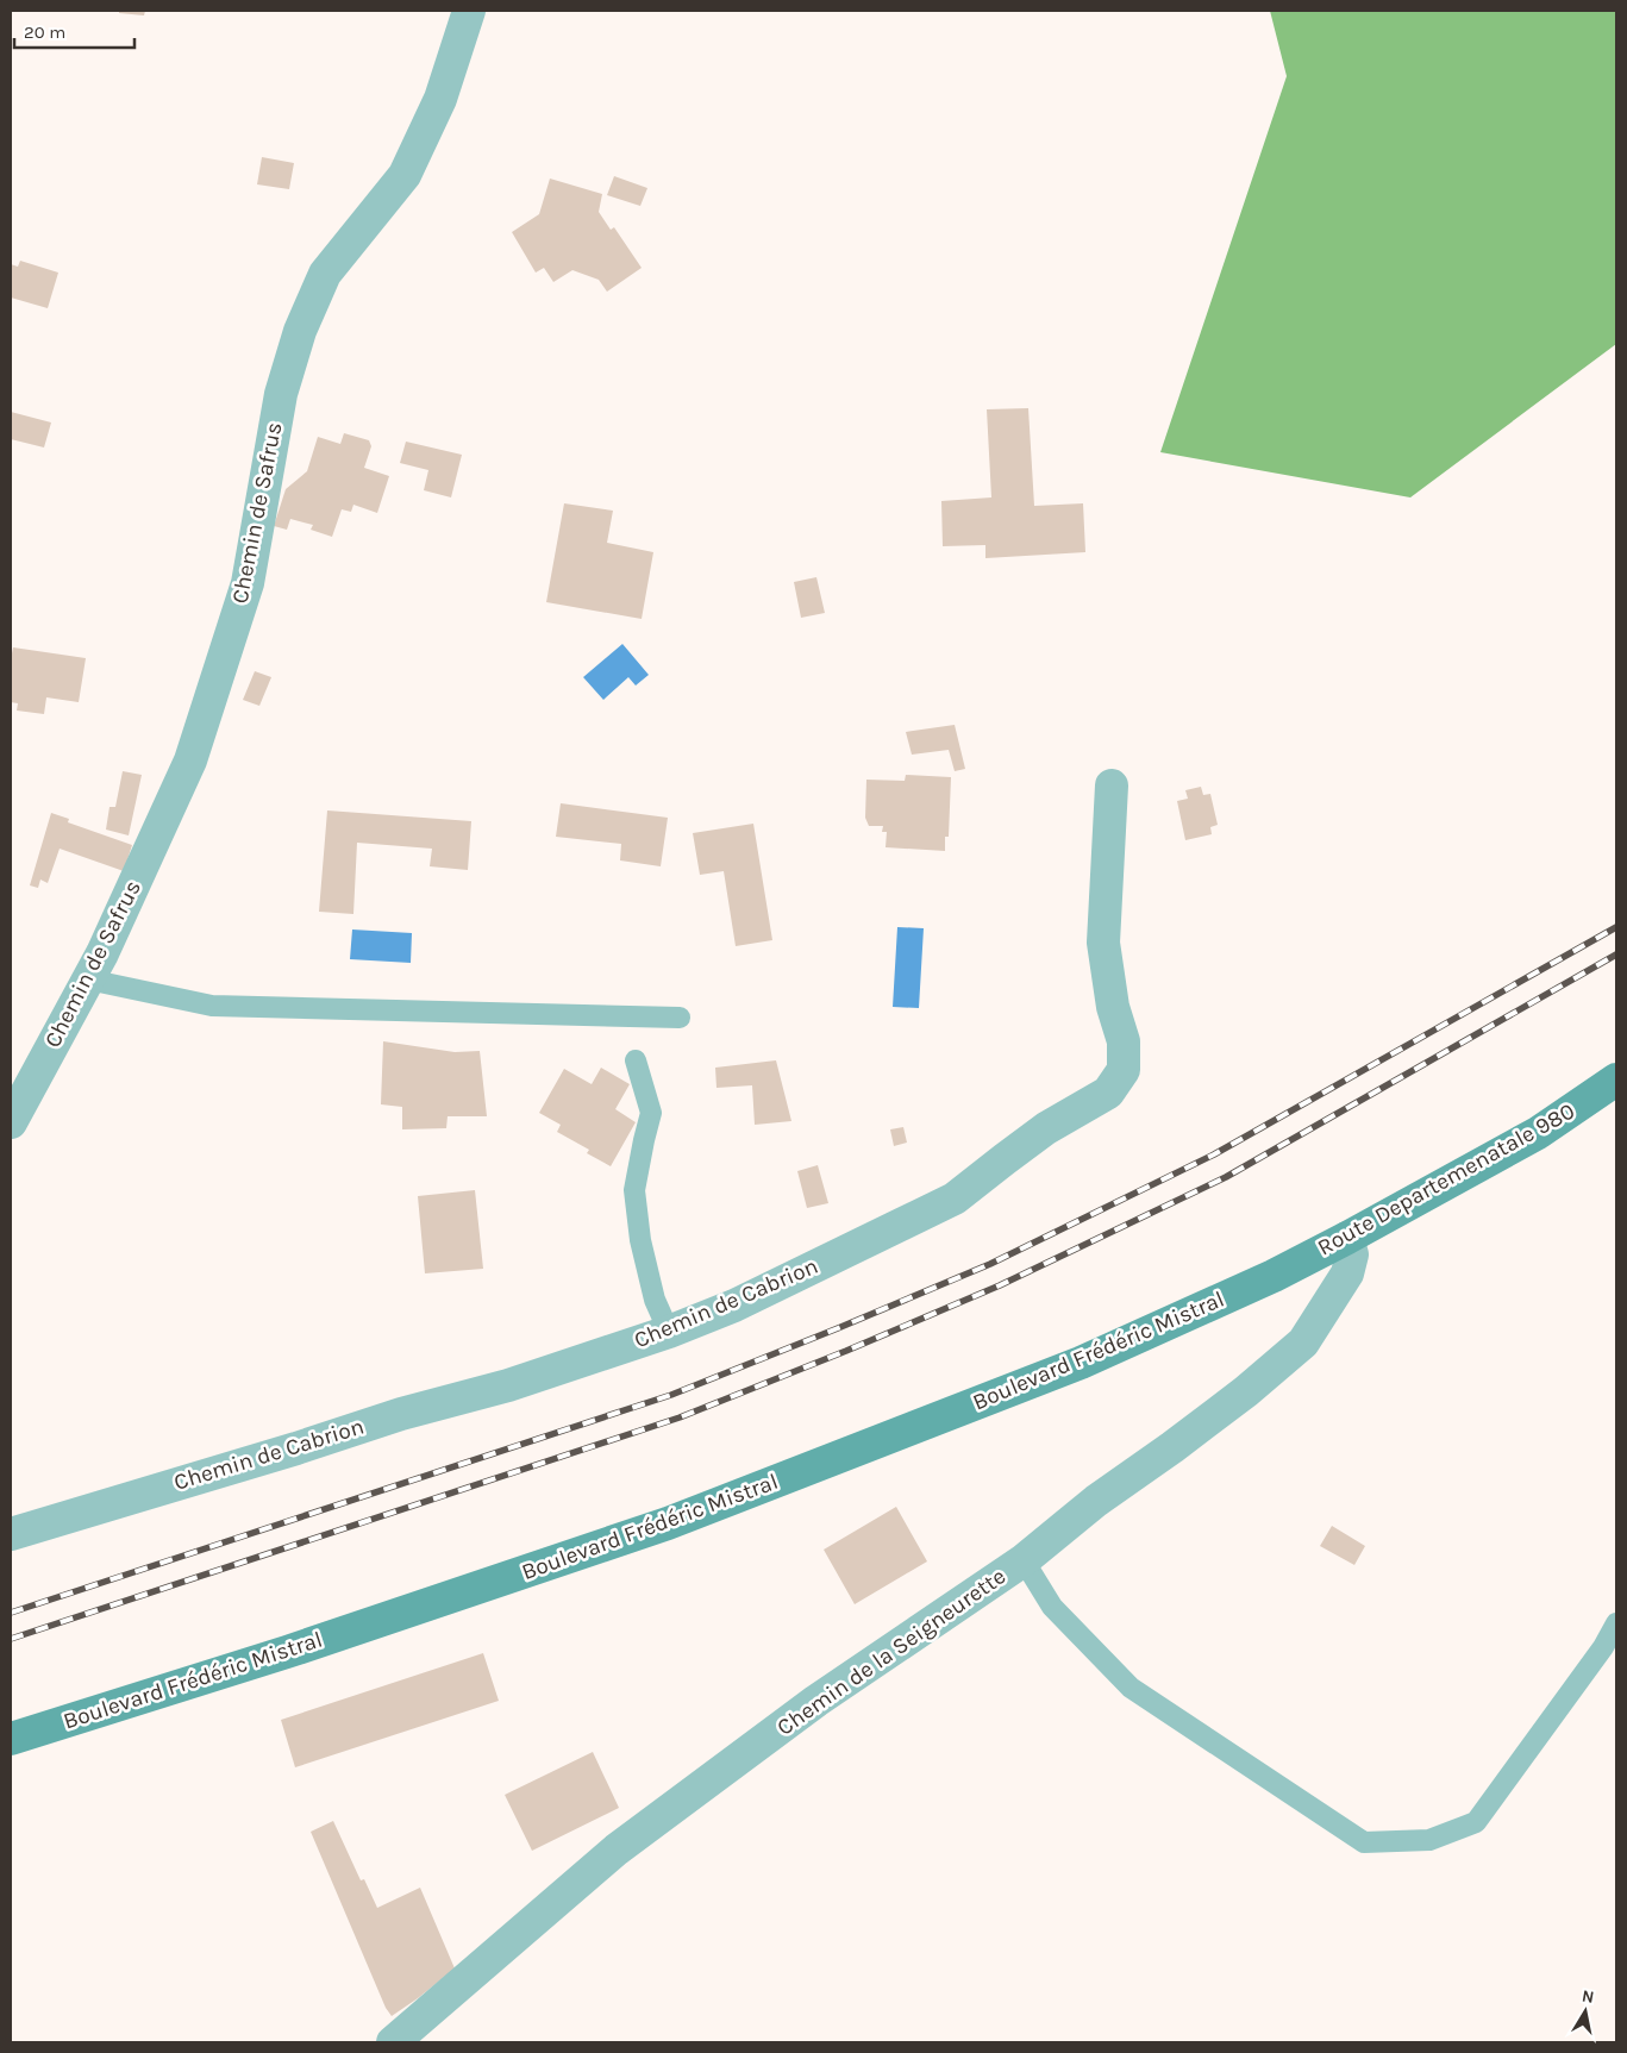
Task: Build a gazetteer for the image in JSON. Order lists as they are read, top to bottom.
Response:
{
  "streets": {
    "main road": ["Route Departemenatale 980", "Boulevard Frédéric Mistral"],
    "street": ["Chemin de Safrus", "Chemin de Cabrion", "Chemin de la Seigneurette"]
  },
  "crossings": [
    ["Route Departemenatale 980", "Boulevard Frédéric Mistral"],
    ["Route Departemenatale 980", "Chemin de la Seigneurette"]
  ],
  "scale_bar": "20 m",
  "north": "top"
}
